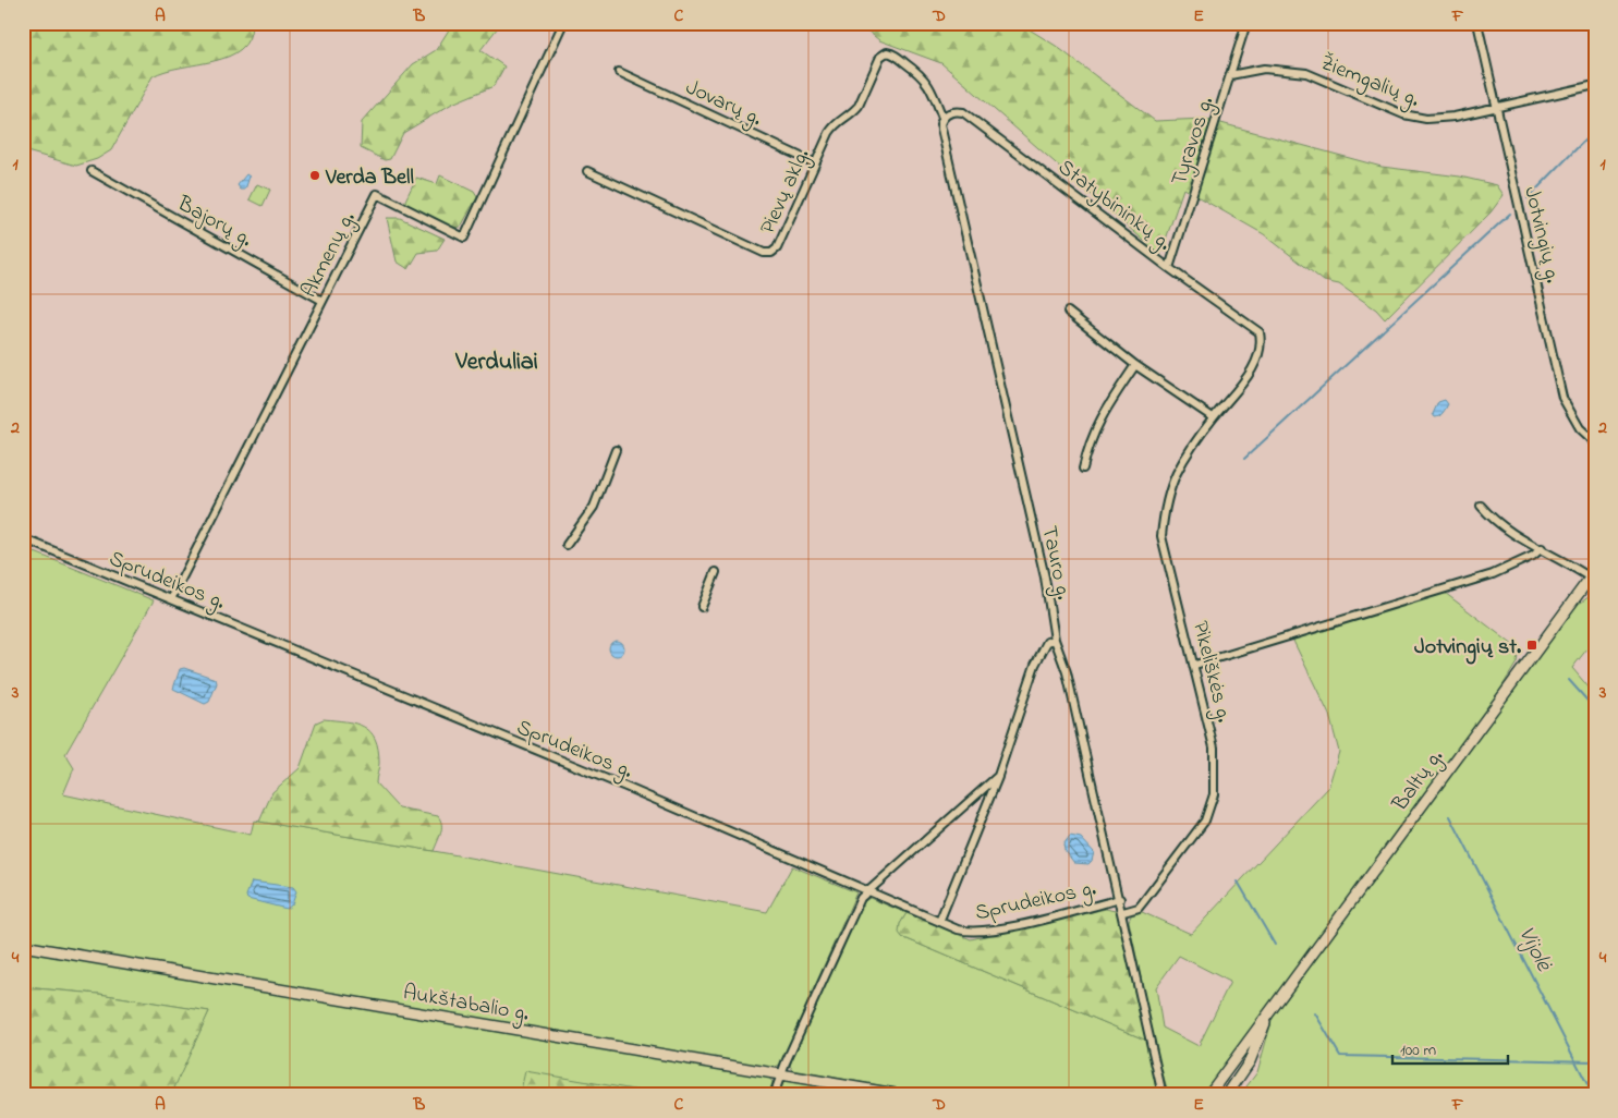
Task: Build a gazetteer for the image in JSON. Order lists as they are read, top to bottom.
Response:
{
  "streets": {
    "main road": ["Baltų g.", "Aukštabalio g."],
    "street": [
      "Žiemgalių g.",
      "Jovarų g.",
      "Tyravos g.",
      "Pievų aklg.",
      "Statybininkų g.",
      "Bajorų g.",
      "Jotvingių g.",
      "Akmenų g.",
      "Tauro g.",
      "Sprudeikos g.",
      "Pikeliškės g."
    ]
  },
  "crossings": [
    ["Žiemgalių g.", "Tyravos g."],
    ["Žiemgalių g.", "Jotvingių g."],
    ["Jovarų g.", "Pievų aklg."],
    ["Tyravos g.", "Statybininkų g."],
    ["Pievų aklg.", "Statybininkų g."],
    ["Pievų aklg.", "Tauro g."],
    ["Statybininkų g.", "Tauro g."],
    ["Statybininkų g.", "Pikeliškės g."],
    ["Bajorų g.", "Akmenų g."],
    ["Akmenų g.", "Sprudeikos g."],
    ["Tauro g.", "Sprudeikos g."],
    ["Tauro g.", "Pikeliškės g."]
  ],
  "districts": ["Verduliai"],
  "water": ["Vijolė"],
  "places": {
    "other": ["Verda Bell"],
    "transit": ["Jotvingių st."]
  },
  "scale_bar": "100 m",
  "grid": {
    "columns": [
      "A",
      "B",
      "C",
      "D",
      "E",
      "F"
    ],
    "rows": [
      "1",
      "2",
      "3",
      "4"
    ]
  }
}
